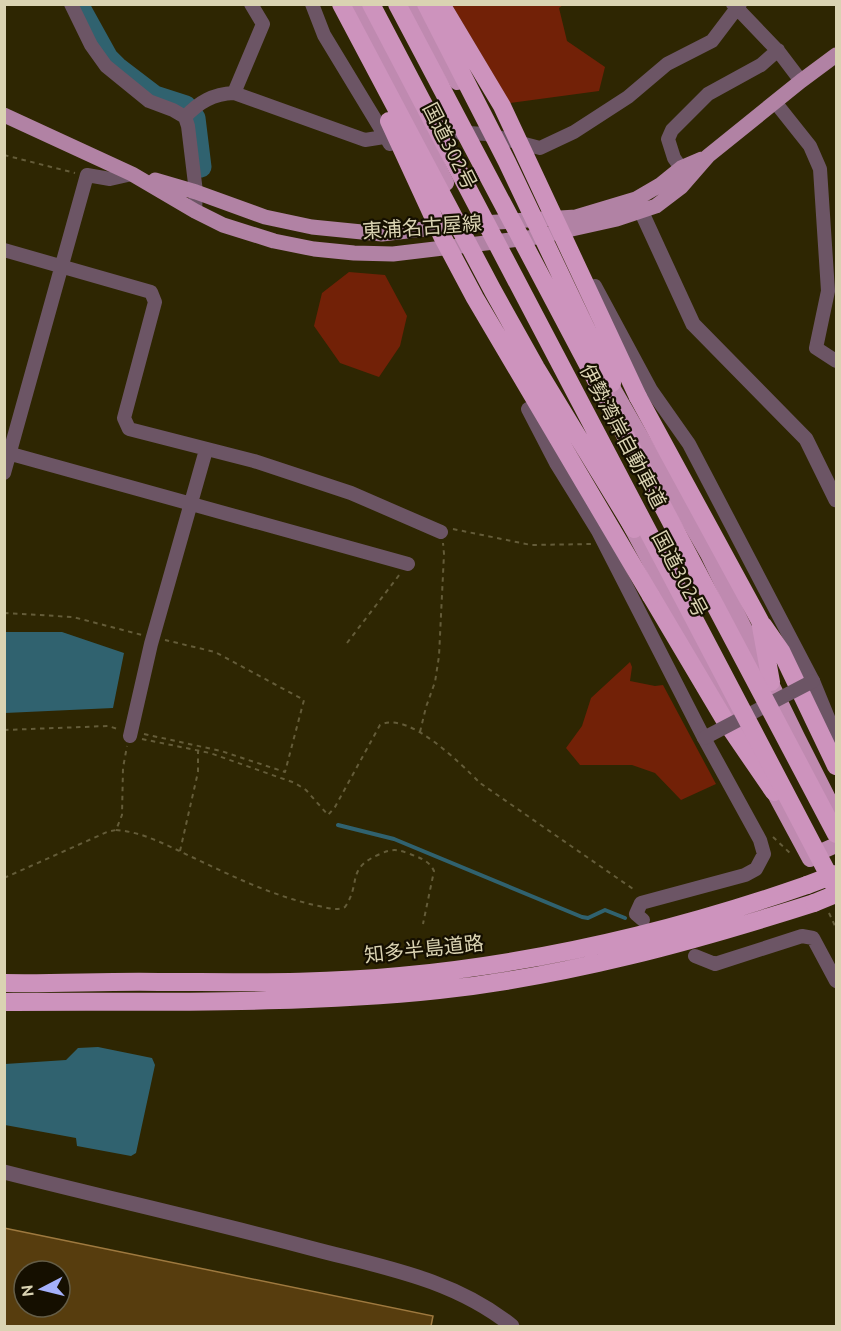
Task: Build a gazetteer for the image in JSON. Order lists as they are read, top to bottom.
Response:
{
  "streets": {
    "highway": ["国道302号", "伊勢湾岸自動車道", "知多半島道路"],
    "main road": ["東浦名古屋線"]
  },
  "crossings": [
    ["国道302号", "東浦名古屋線"]
  ],
  "north": "left"
}
